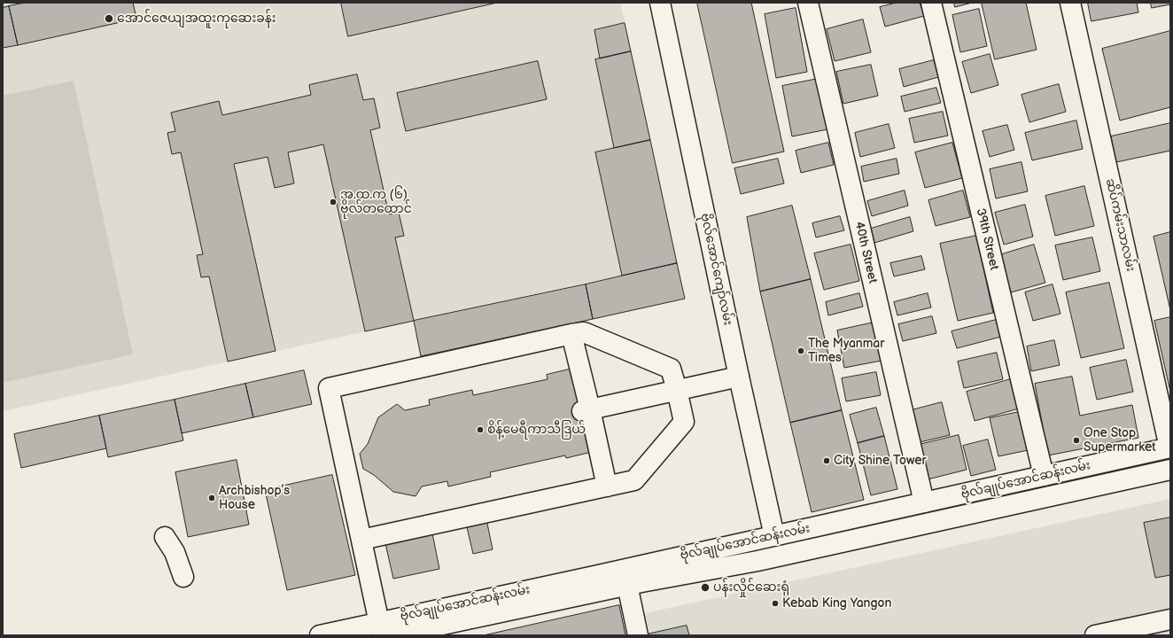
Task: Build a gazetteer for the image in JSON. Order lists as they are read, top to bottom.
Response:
{
  "streets": {
    "main road": [
      "ဆိပ်ကမ်းသာလမ်း",
      "39th Street",
      "40th Street",
      "ဗိုလ်အောင်ကျော်လမ်း",
      "ဗိုလ်ချုပ်အောင်ဆန်းလမ်း"
    ]
  },
  "crossings": [
    ["ဆိပ်ကမ်းသာလမ်း", "ဗိုလ်ချုပ်အောင်ဆန်းလမ်း"],
    ["39th Street", "ဗိုလ်ချုပ်အောင်ဆန်းလမ်း"],
    ["40th Street", "ဗိုလ်ချုပ်အောင်ဆန်းလမ်း"],
    ["ဗိုလ်အောင်ကျော်လမ်း", "ဗိုလ်ချုပ်အောင်ဆန်းလမ်း"]
  ],
  "places": [
    "အောင်ဇေယျအထူးကုဆေးခန်း",
    "အ.ထ.က (၆) ဗိုလ်တထောင်",
    "The Myanmar Times",
    "စိန့်မေရီကာသီဒြယ်",
    "One Stop Supermarket",
    "City Shine Tower",
    "Archbishop’s House",
    "ပန်းလှိုင်ဆေးရုံ",
    "Kebab King Yangon"
  ]
}
